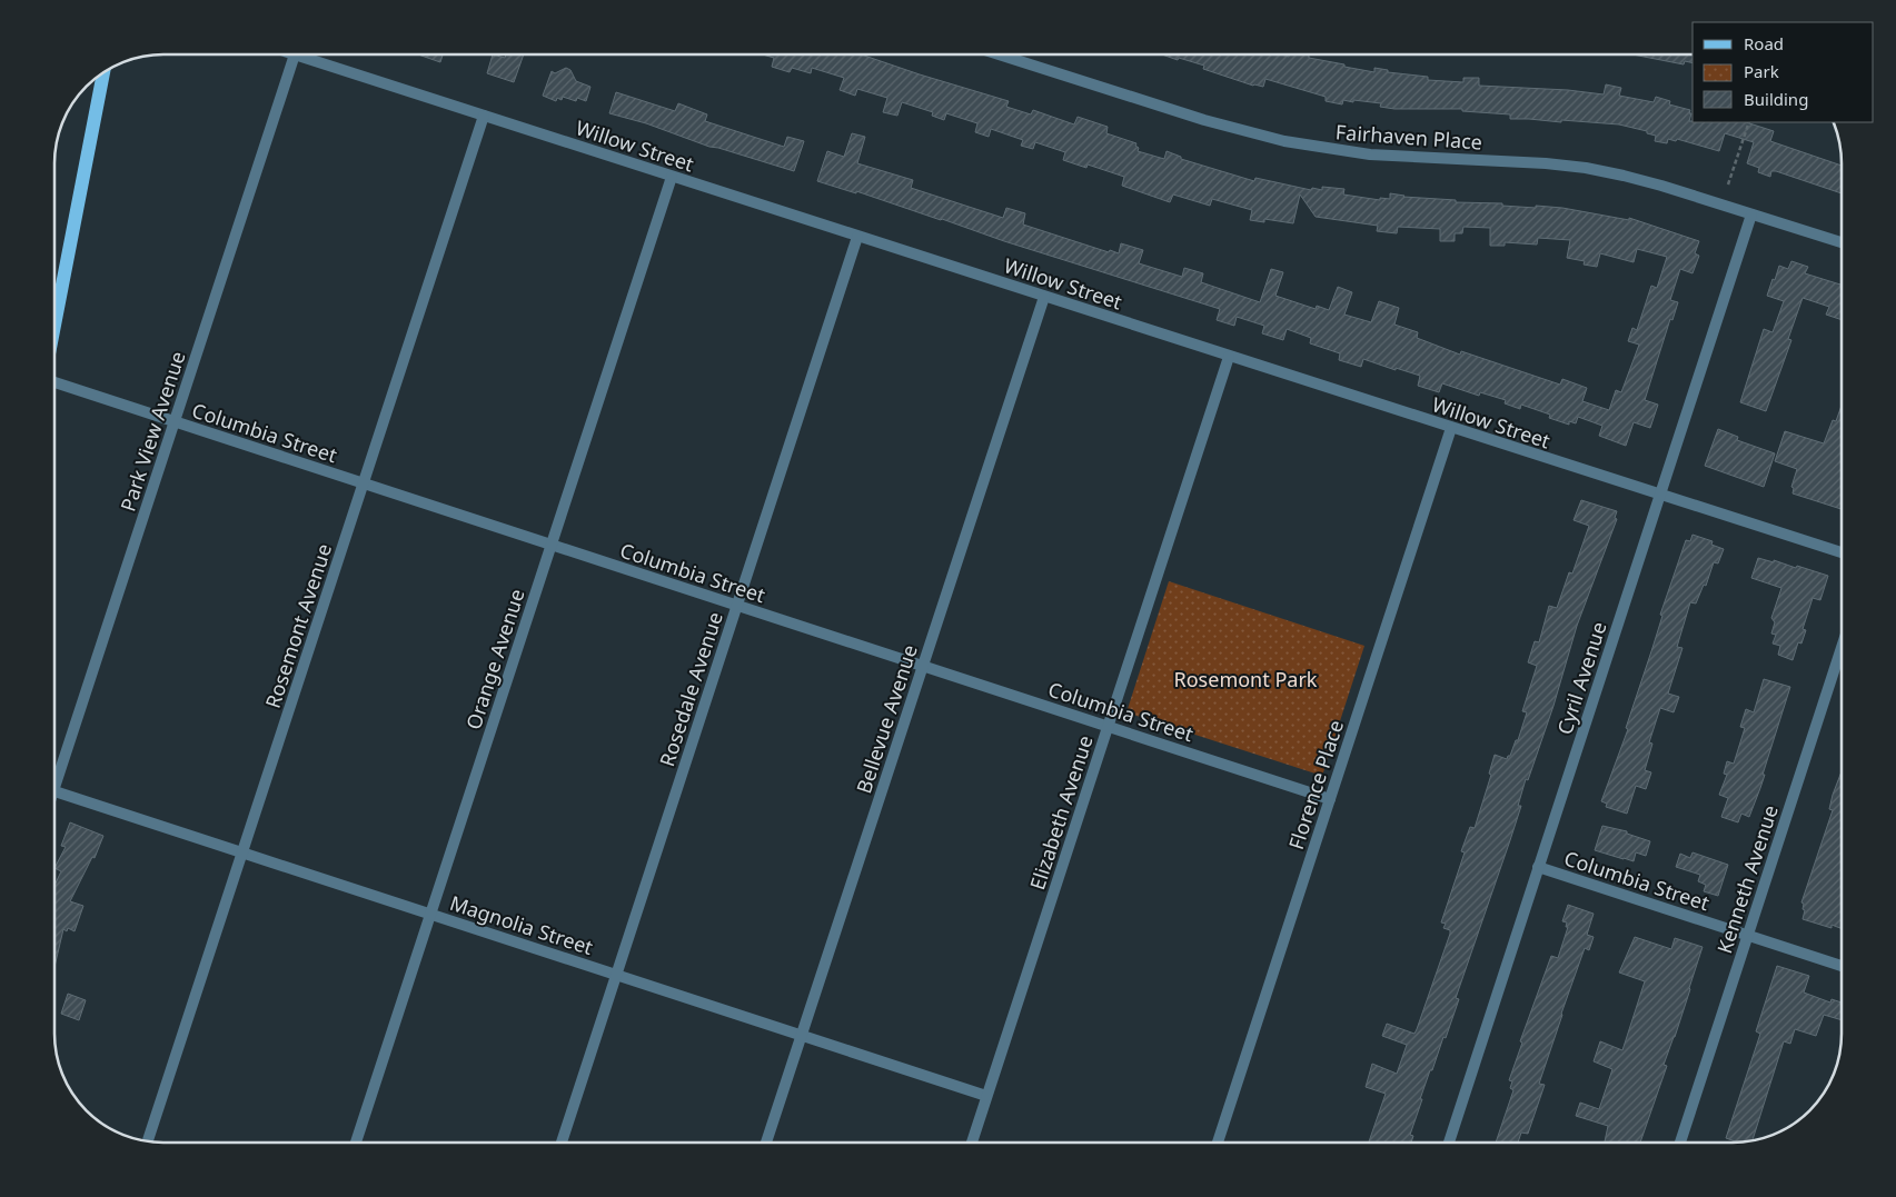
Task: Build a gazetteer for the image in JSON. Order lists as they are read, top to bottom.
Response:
{
  "streets": {
    "street": [
      "Fairhaven Place",
      "Willow Street",
      "Park View Avenue",
      "Columbia Street",
      "Rosemont Avenue",
      "Orange Avenue",
      "Cyril Avenue",
      "Rosedale Avenue",
      "Bellevue Avenue",
      "Florence Place",
      "Elizabeth Avenue",
      "Kenneth Avenue",
      "Magnolia Street"
    ]
  },
  "crossings": [
    ["Fairhaven Place", "Cyril Avenue"],
    ["Willow Street", "Park View Avenue"],
    ["Willow Street", "Rosemont Avenue"],
    ["Willow Street", "Orange Avenue"],
    ["Willow Street", "Cyril Avenue"],
    ["Willow Street", "Rosedale Avenue"],
    ["Willow Street", "Bellevue Avenue"],
    ["Willow Street", "Florence Place"],
    ["Willow Street", "Elizabeth Avenue"],
    ["Park View Avenue", "Columbia Street"],
    ["Columbia Street", "Rosemont Avenue"],
    ["Columbia Street", "Orange Avenue"],
    ["Columbia Street", "Cyril Avenue"],
    ["Columbia Street", "Rosedale Avenue"],
    ["Columbia Street", "Bellevue Avenue"],
    ["Columbia Street", "Florence Place"],
    ["Columbia Street", "Elizabeth Avenue"],
    ["Columbia Street", "Kenneth Avenue"],
    ["Rosemont Avenue", "Magnolia Street"],
    ["Orange Avenue", "Magnolia Street"],
    ["Rosedale Avenue", "Magnolia Street"],
    ["Bellevue Avenue", "Magnolia Street"],
    ["Elizabeth Avenue", "Magnolia Street"]
  ],
  "parks": ["Rosemont Park"],
  "legend": ["Road", "Park", "Building"]
}
